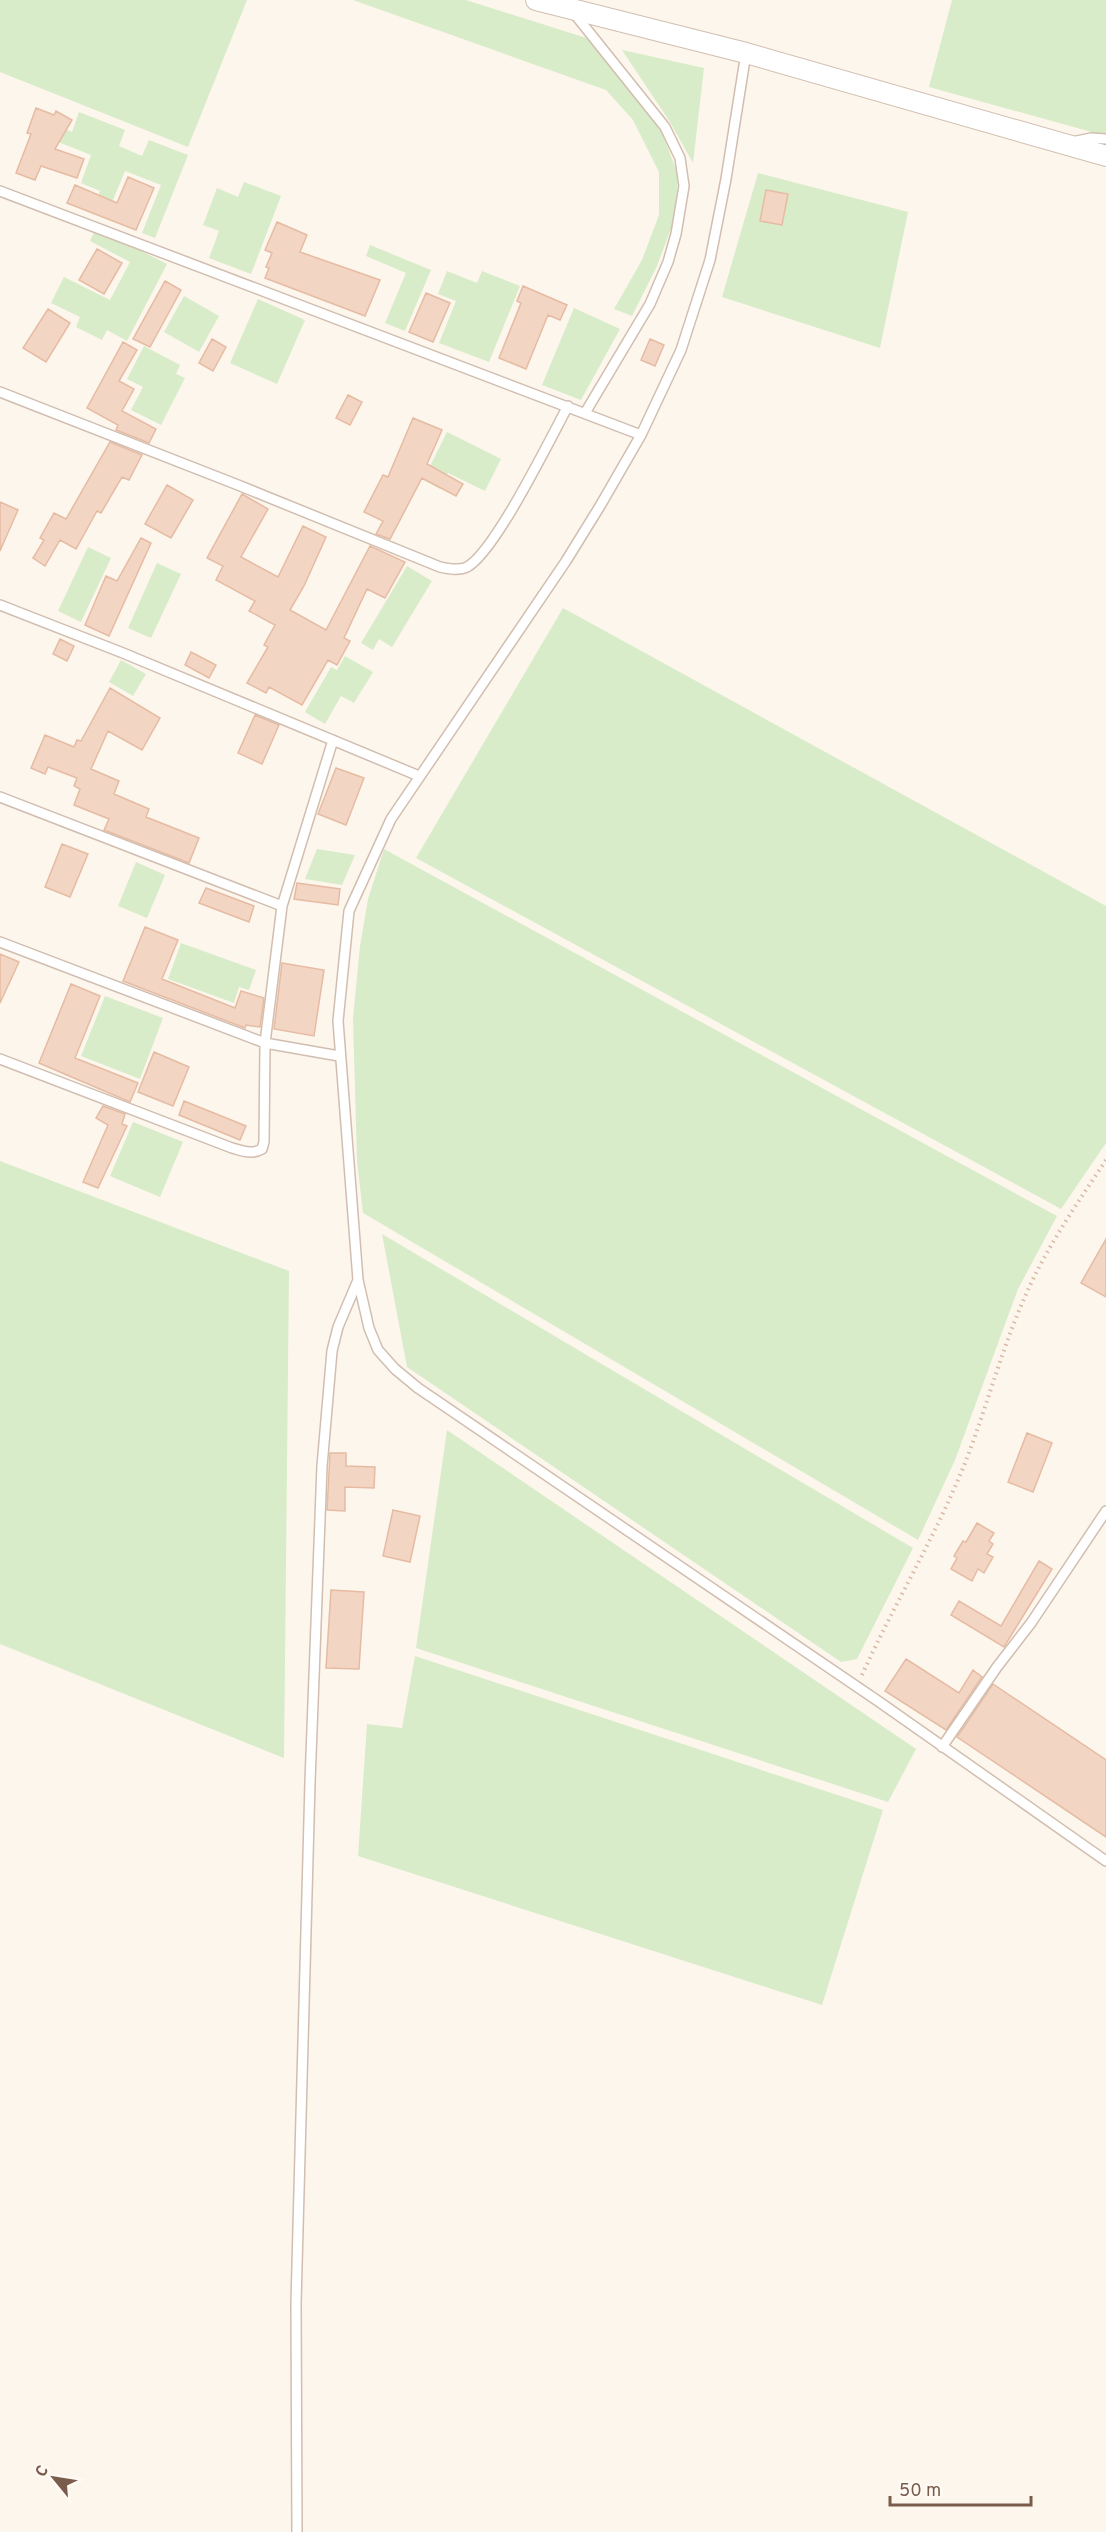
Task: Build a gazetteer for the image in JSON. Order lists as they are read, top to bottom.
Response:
{
  "scale_bar": "50 m",
  "north": "top left"
}
